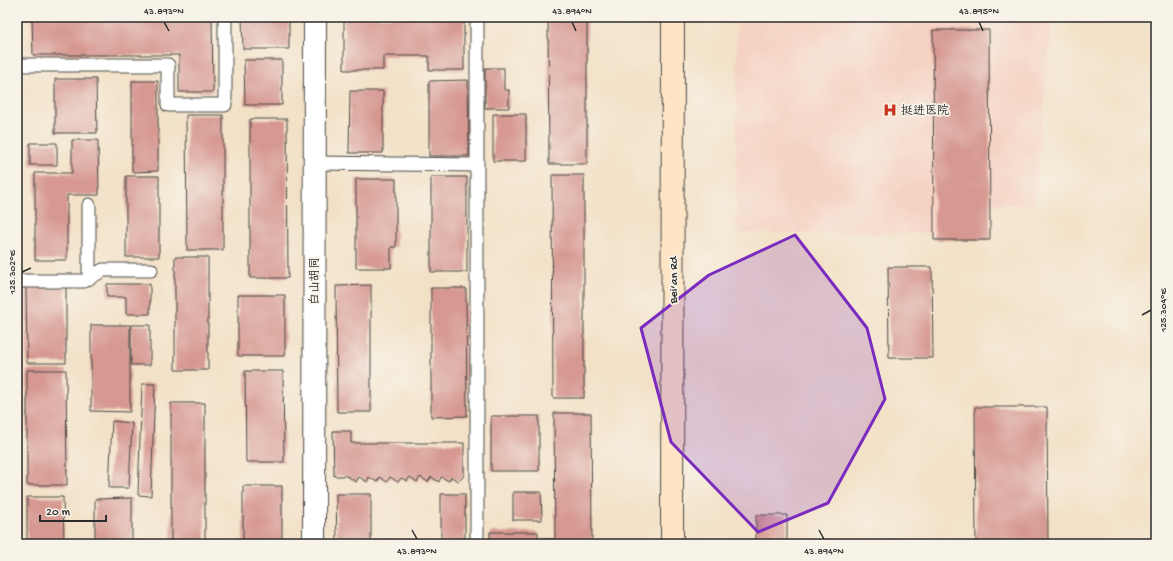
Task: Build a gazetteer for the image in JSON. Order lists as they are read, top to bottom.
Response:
{
  "streets": {
    "street": ["Bei’an Rd", "白山胡同"]
  },
  "places": {
    "hospital": ["挺进医院"]
  },
  "scale_bar": "20 m",
  "coordinates": [
    "43.893°N",
    "43.894°N",
    "43.895°N",
    "125.302°E",
    "125.304°E"
  ]
}
